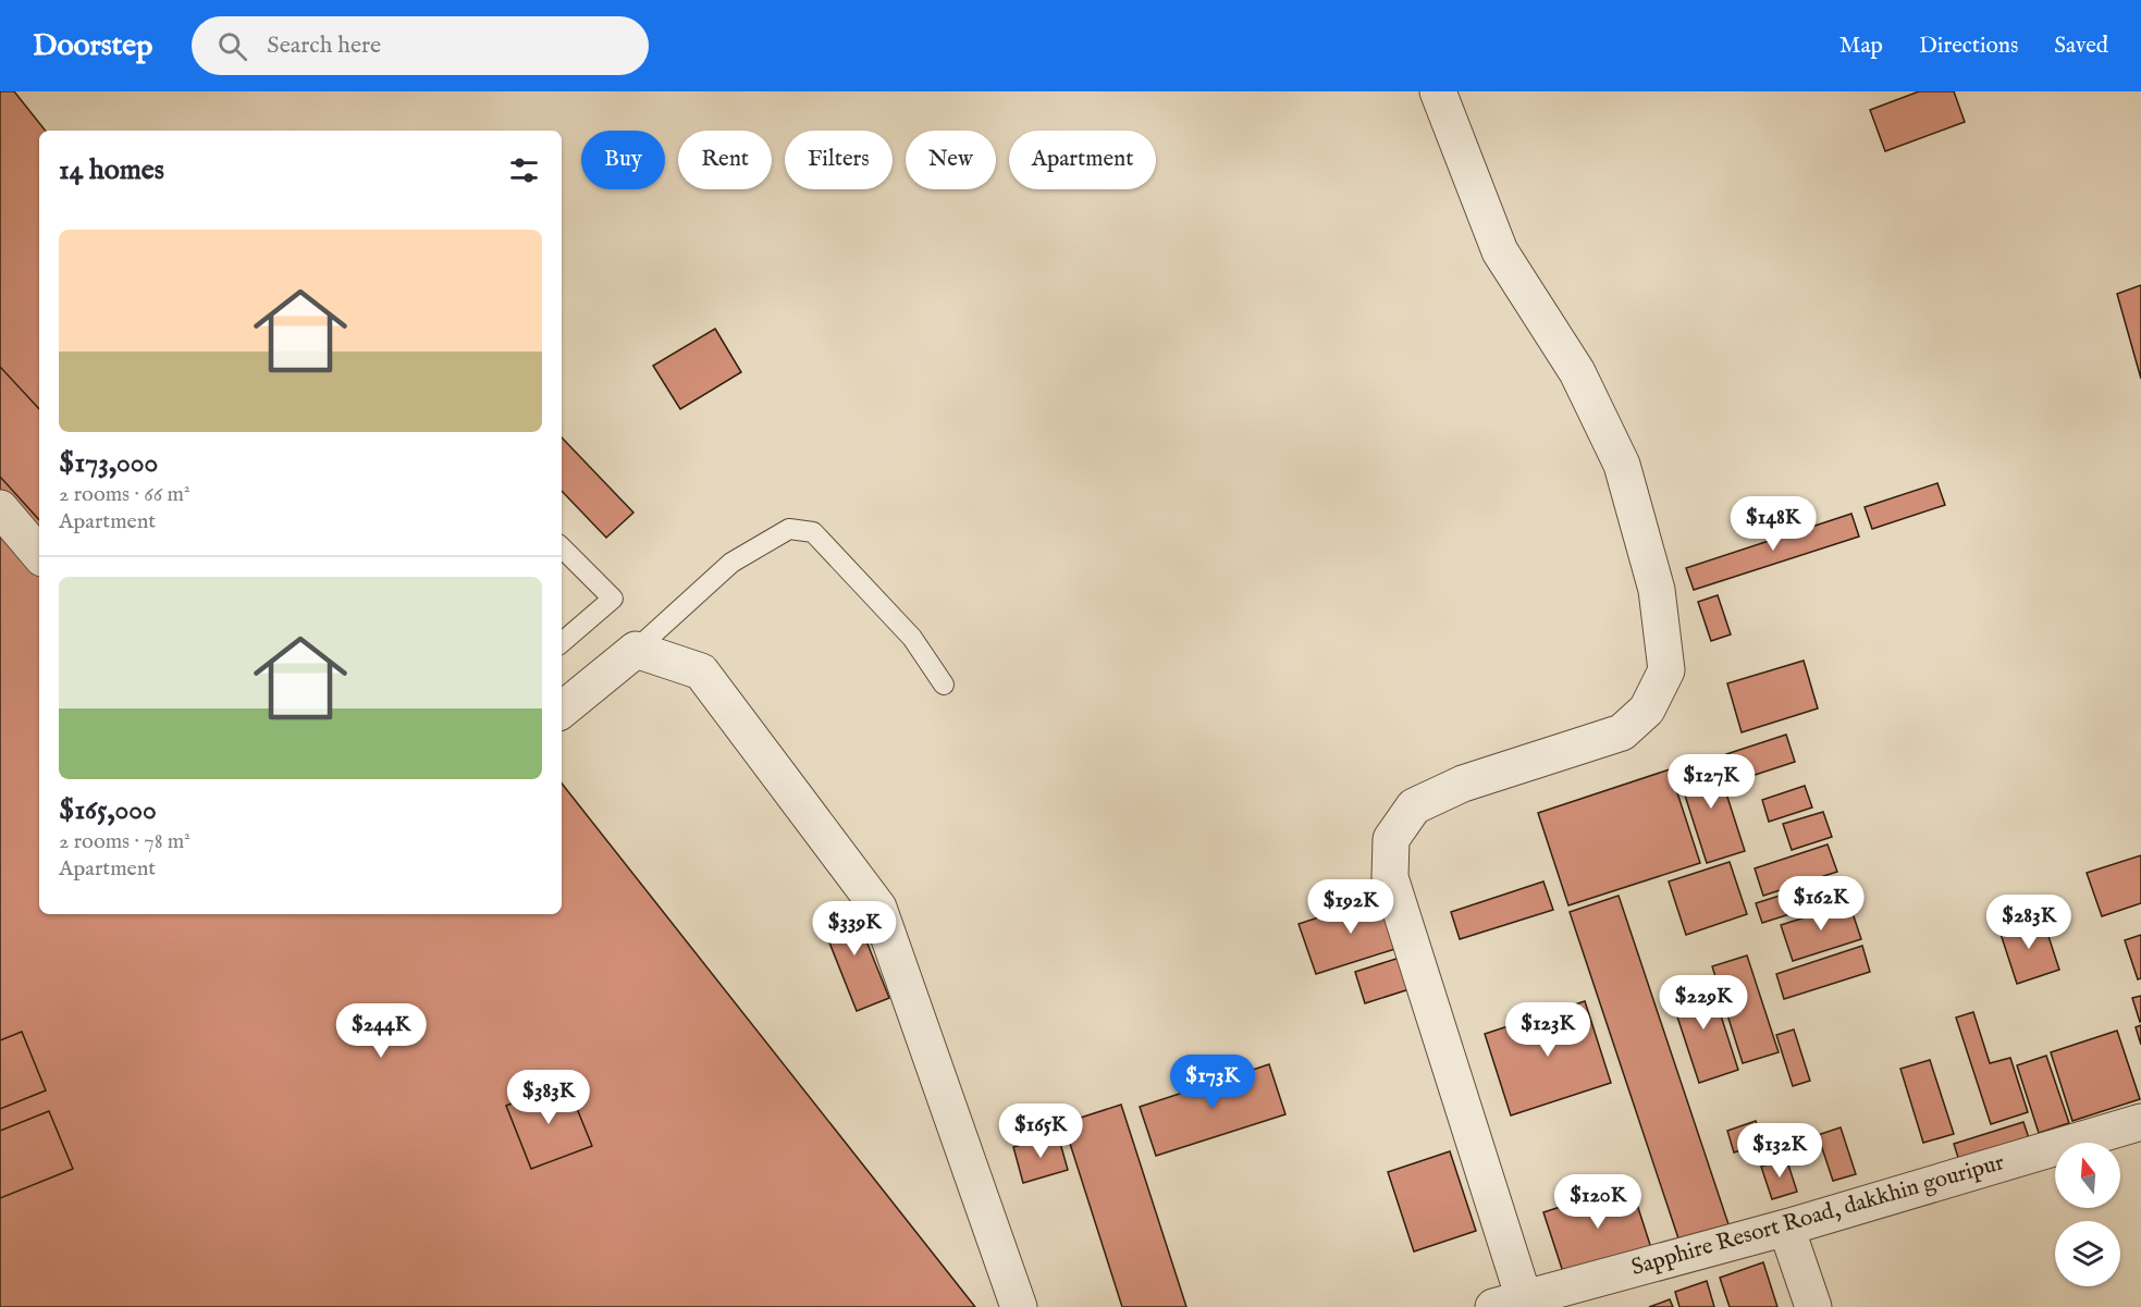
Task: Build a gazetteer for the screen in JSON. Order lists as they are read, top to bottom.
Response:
{
  "streets": {
    "street": ["Sapphire Resort Road, dakkhin gouripur"]
  },
  "north": "top",
  "page": {
    "header": "Doorstep",
    "search": "Search here",
    "nav": ["Map", "Directions", "Saved"],
    "chip": [
      "Buy",
      "Rent",
      "Filters",
      "New",
      "Apartment"
    ],
    "heading": "14 homes",
    "list": [
      {
        "name": "$173,000",
        "note": "2 rooms · 66 m² · Apartment"
      },
      {
        "name": "$165,000",
        "note": "2 rooms · 78 m² · Apartment"
      }
    ],
    "price": [
      "$148K",
      "$127K",
      "$162K",
      "$192K",
      "$283K",
      "$339K",
      "$229K",
      "$123K",
      "$244K",
      "$173K",
      "$383K",
      "$165K",
      "$132K",
      "$120K"
    ]
  }
}
